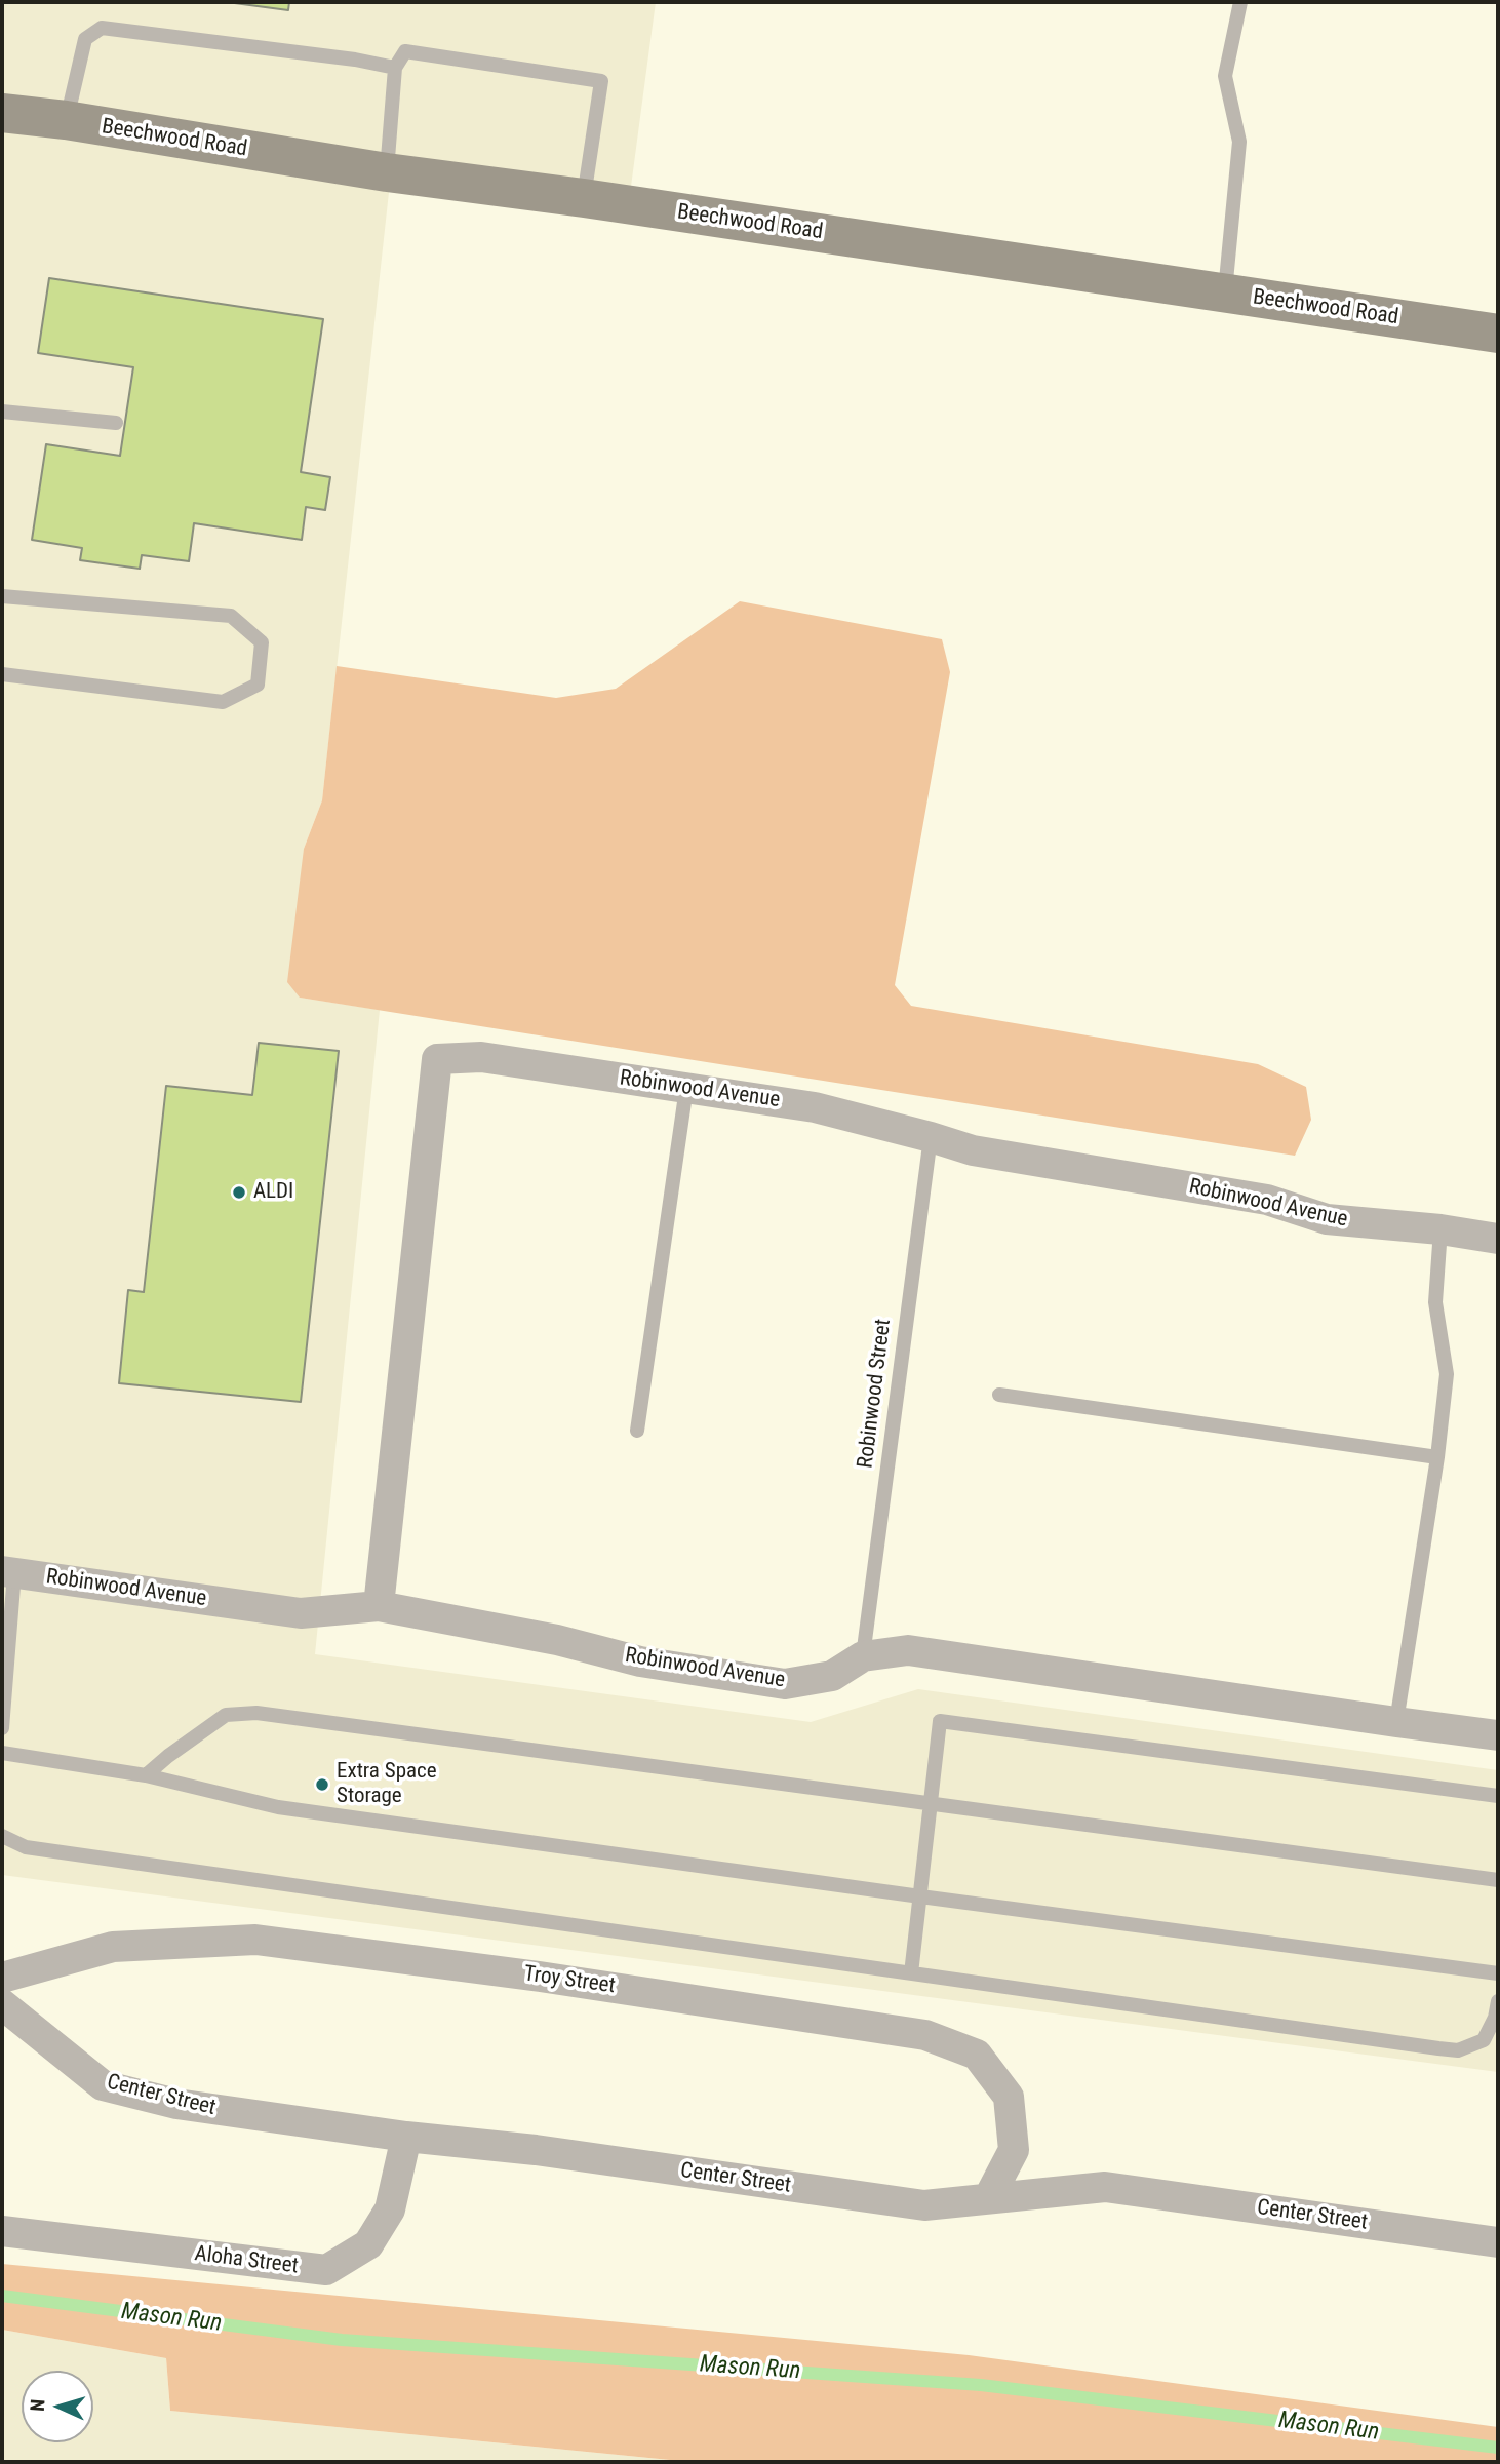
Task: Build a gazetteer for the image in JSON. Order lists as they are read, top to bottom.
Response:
{
  "streets": {
    "street": [
      "Beechwood Road",
      "Robinwood Avenue",
      "Troy Street",
      "Center Street",
      "Aloha Street"
    ],
    "lane": ["Robinwood Street"]
  },
  "crossings": [
    ["Robinwood Avenue", "Robinwood Street"],
    ["Troy Street", "Center Street"],
    ["Center Street", "Aloha Street"]
  ],
  "water": ["Mason Run"],
  "places": ["ALDI", "Extra Space Storage"],
  "north": "left"
}
